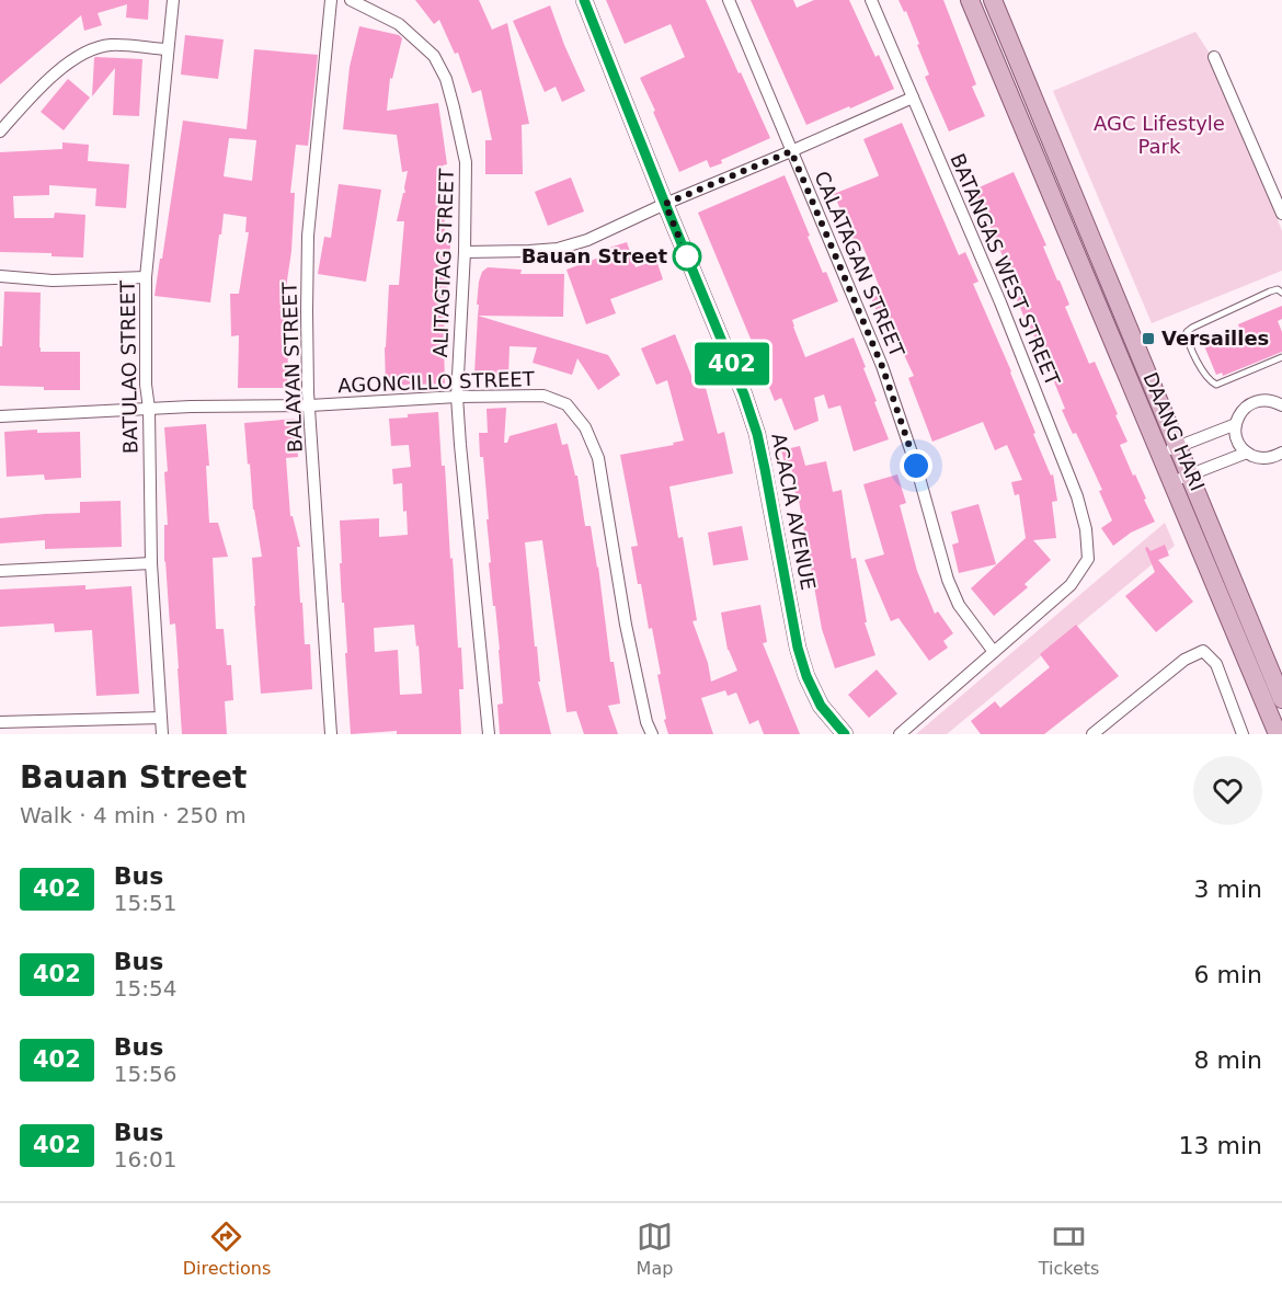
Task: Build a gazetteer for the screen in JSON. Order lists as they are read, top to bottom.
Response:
{
  "streets": {
    "main road": ["DAANG HARI"],
    "street": [
      "ALITAGTAG STREET",
      "CALATAGAN STREET",
      "BATANGAS WEST STREET",
      "BATULAO STREET",
      "BALAYAN STREET",
      "AGONCILLO STREET",
      "ACACIA AVENUE"
    ]
  },
  "crossings": [
    ["ALITAGTAG STREET", "AGONCILLO STREET"],
    ["CALATAGAN STREET", "BATANGAS WEST STREET"],
    ["BATULAO STREET", "AGONCILLO STREET"],
    ["BALAYAN STREET", "AGONCILLO STREET"]
  ],
  "parks": ["AGC Lifestyle Park"],
  "places": {
    "other": ["Bauan Street"],
    "transit": ["Versailles"]
  },
  "lines": ["bus line 402"],
  "page": {
    "on_map": "402",
    "heading": ["Bauan Street", "Walk · 4 min · 250 m"],
    "list": [
      {
        "mark": "402",
        "name": "Bus",
        "note": "15:51",
        "value": "3 min"
      },
      {
        "mark": "402",
        "name": "Bus",
        "note": "15:54",
        "value": "6 min"
      },
      {
        "mark": "402",
        "name": "Bus",
        "note": "15:56",
        "value": "8 min"
      },
      {
        "mark": "402",
        "name": "Bus",
        "note": "16:01",
        "value": "13 min"
      }
    ],
    "tabs": ["Directions", "Map", "Tickets"]
  }
}
